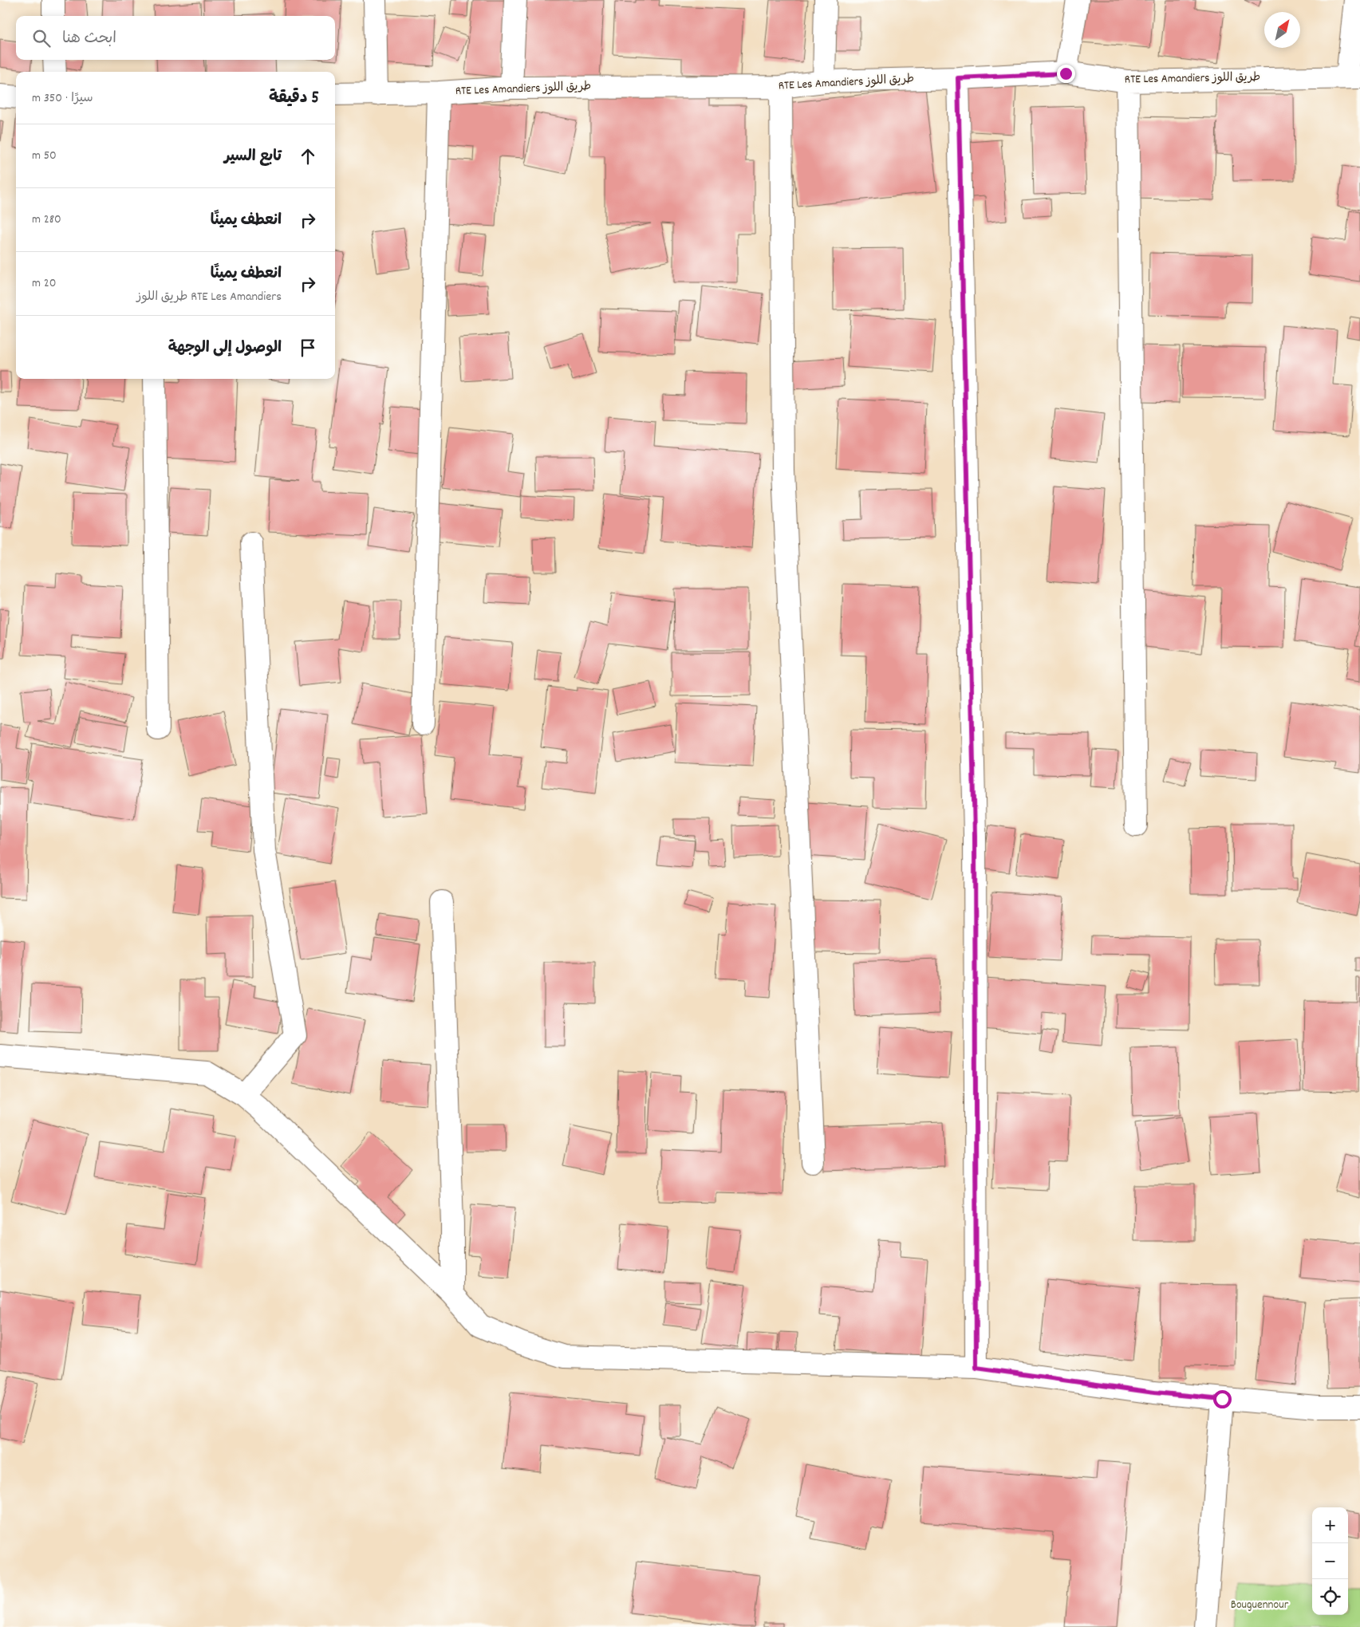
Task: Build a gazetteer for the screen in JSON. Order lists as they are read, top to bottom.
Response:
{
  "streets": {
    "street": ["RTE Les Amandiers طريق اللوز"]
  },
  "parks": ["Bouguennour"],
  "north": "top right",
  "page": {
    "search": "ابحث هنا",
    "heading": ["5 دقيقة", "سيرًا · 350 m"],
    "list": [
      ["تابع السير", "50 m"],
      ["انعطف يمينًا", "280 m"],
      ["انعطف يمينًا", "RTE Les Amandiers طريق اللوز", "20 m"],
      "الوصول إلى الوجهة"
    ],
    "map_buttons": ["+", "−"]
  }
}
